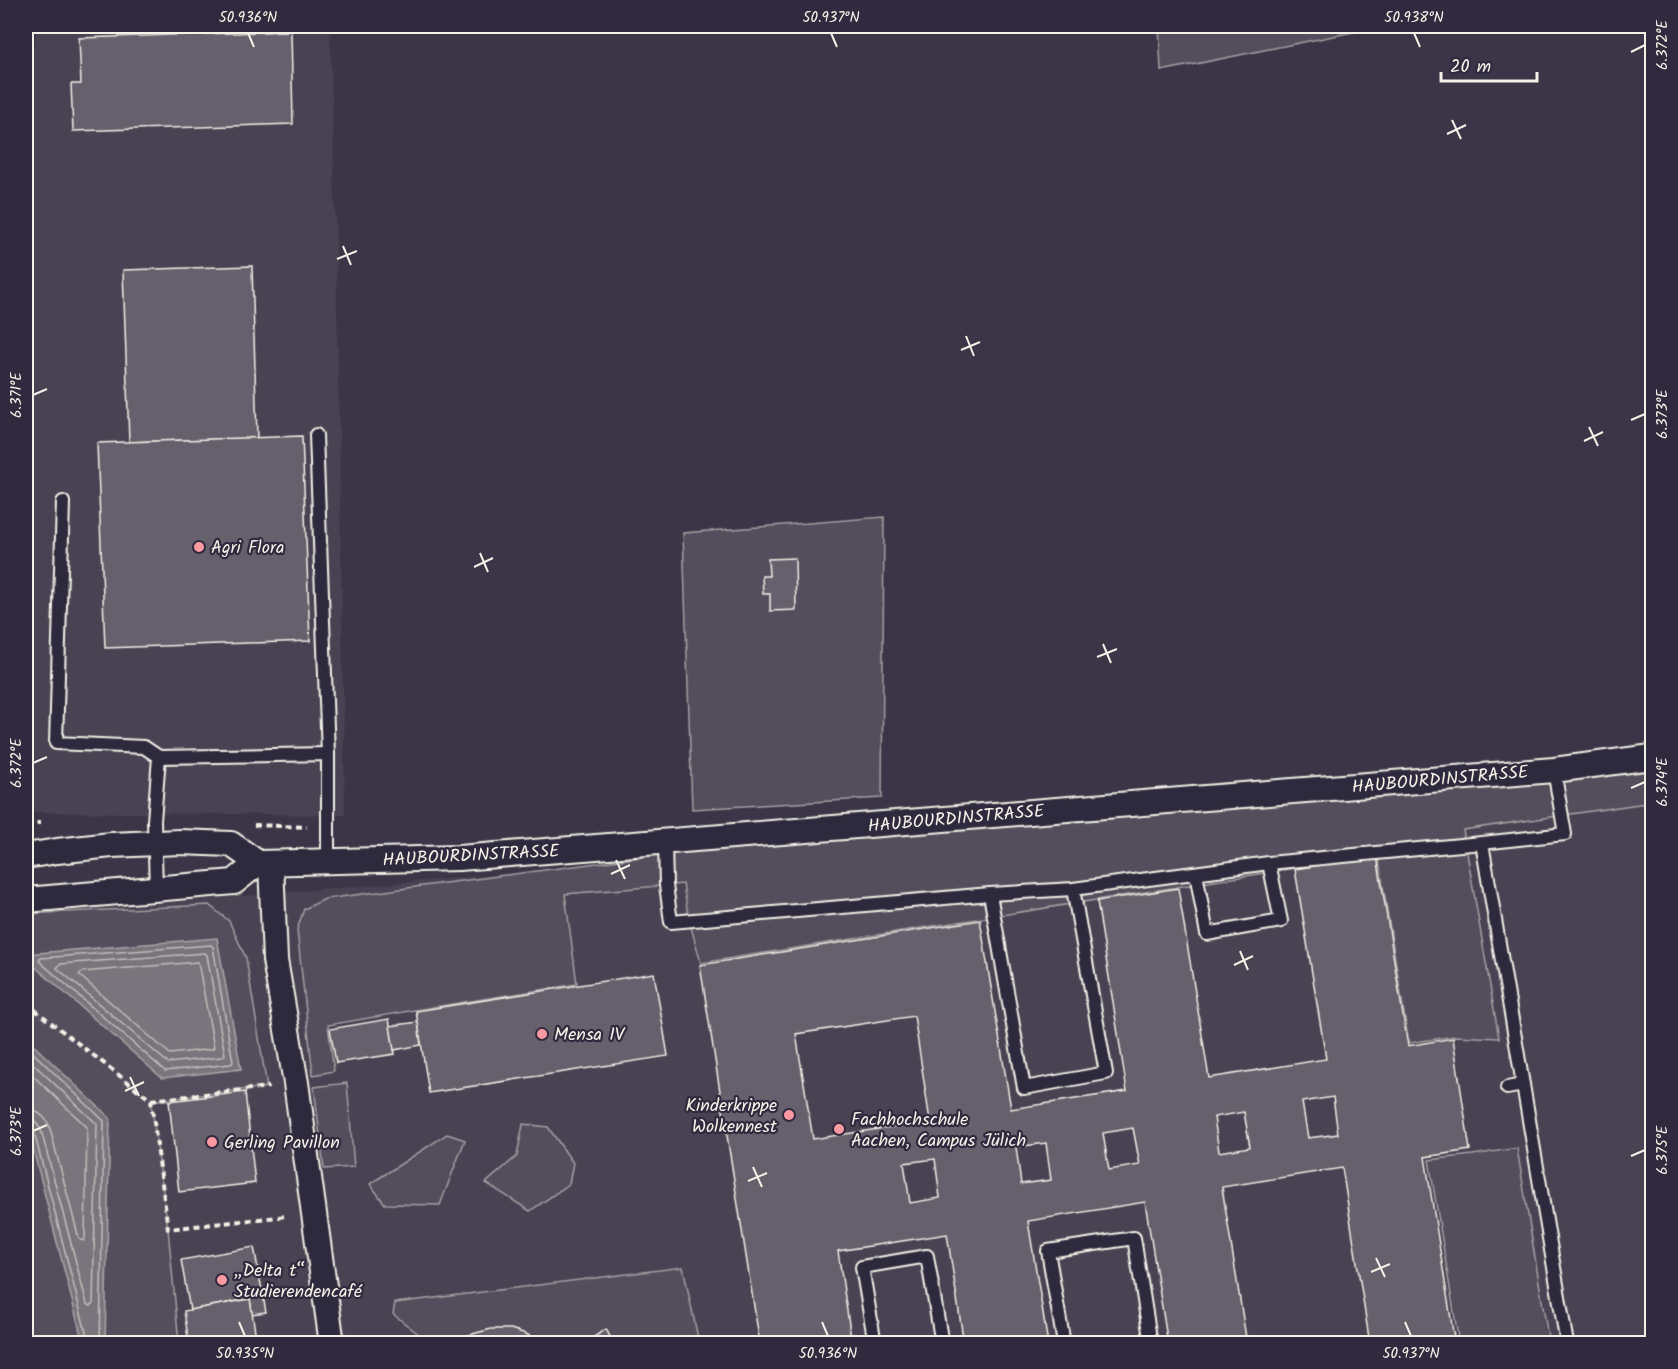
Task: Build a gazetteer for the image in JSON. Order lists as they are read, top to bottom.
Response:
{
  "streets": {
    "street": ["HAUBOURDINSTRASSE"]
  },
  "places": [
    "Agri Flora",
    "Mensa IV",
    "Kinderkrippe Wolkennest",
    "Fachhochschule Aachen, Campus Jülich",
    "Gerling Pavillon",
    "„Delta t“ Studierendencafé"
  ],
  "scale_bar": "20 m",
  "coordinates": [
    "50.936°N",
    "50.937°N",
    "50.938°N",
    "6.372°E",
    "6.371°E",
    "6.373°E",
    "6.374°E",
    "6.375°E",
    "50.935°N"
  ]
}
